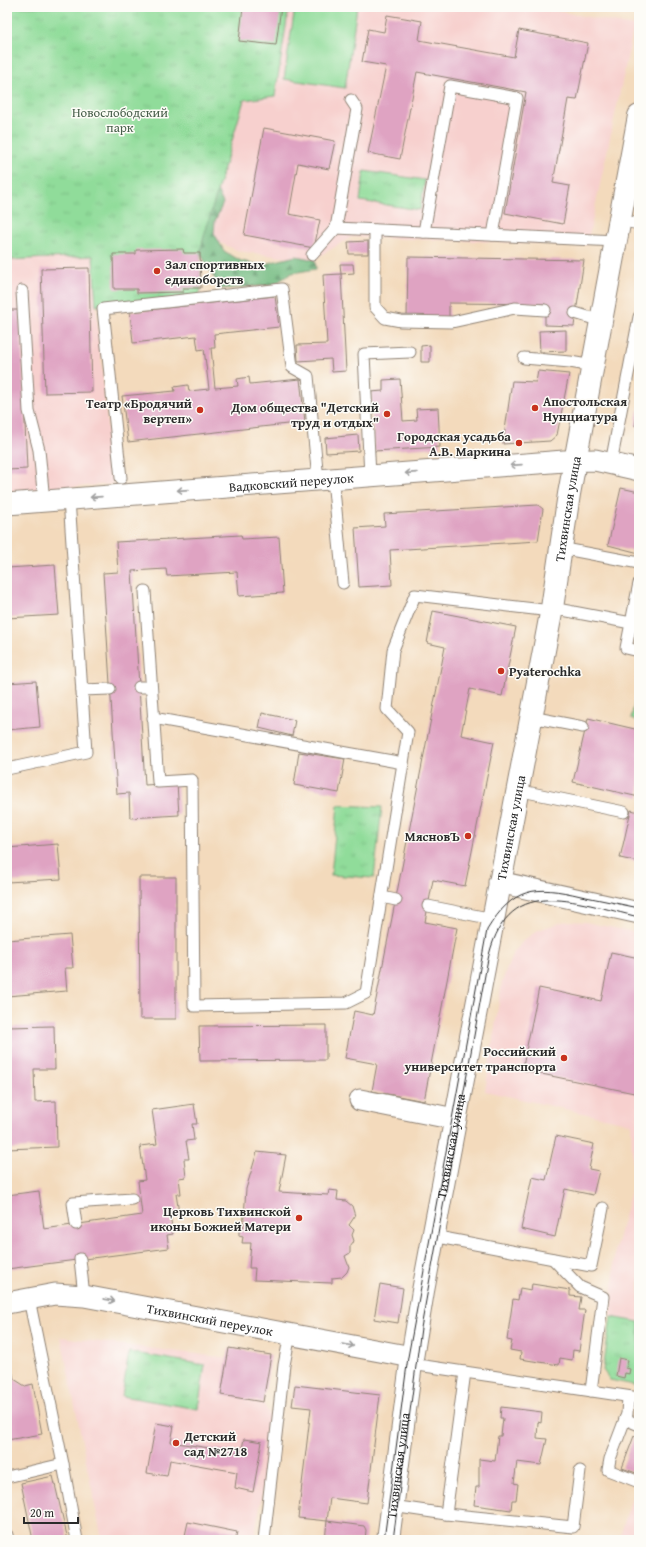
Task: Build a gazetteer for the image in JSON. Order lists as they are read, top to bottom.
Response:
{
  "streets": {
    "street": ["Вадковский переулок", "Тихвинская улица", "Тихвинский переулок"]
  },
  "crossings": [
    ["Вадковский переулок", "Тихвинская улица"],
    ["Тихвинская улица", "Тихвинский переулок"]
  ],
  "one_way": ["Вадковский переулок", "Тихвинский переулок"],
  "parks": ["Новослободский парк"],
  "places": [
    "Зал спортивных единоборств",
    "Апостольская Нунциатура",
    "Театр «Бродячий вертеп»",
    "Дом общества \"Детский труд и отдых\"",
    "Городская усадьба А.В. Маркина",
    "Pyaterochka",
    "МясновЪ",
    "Российский университет транспорта",
    "Церковь Тихвинской иконы Божией Матери",
    "Детский сад №2718"
  ],
  "scale_bar": "20 m"
}
